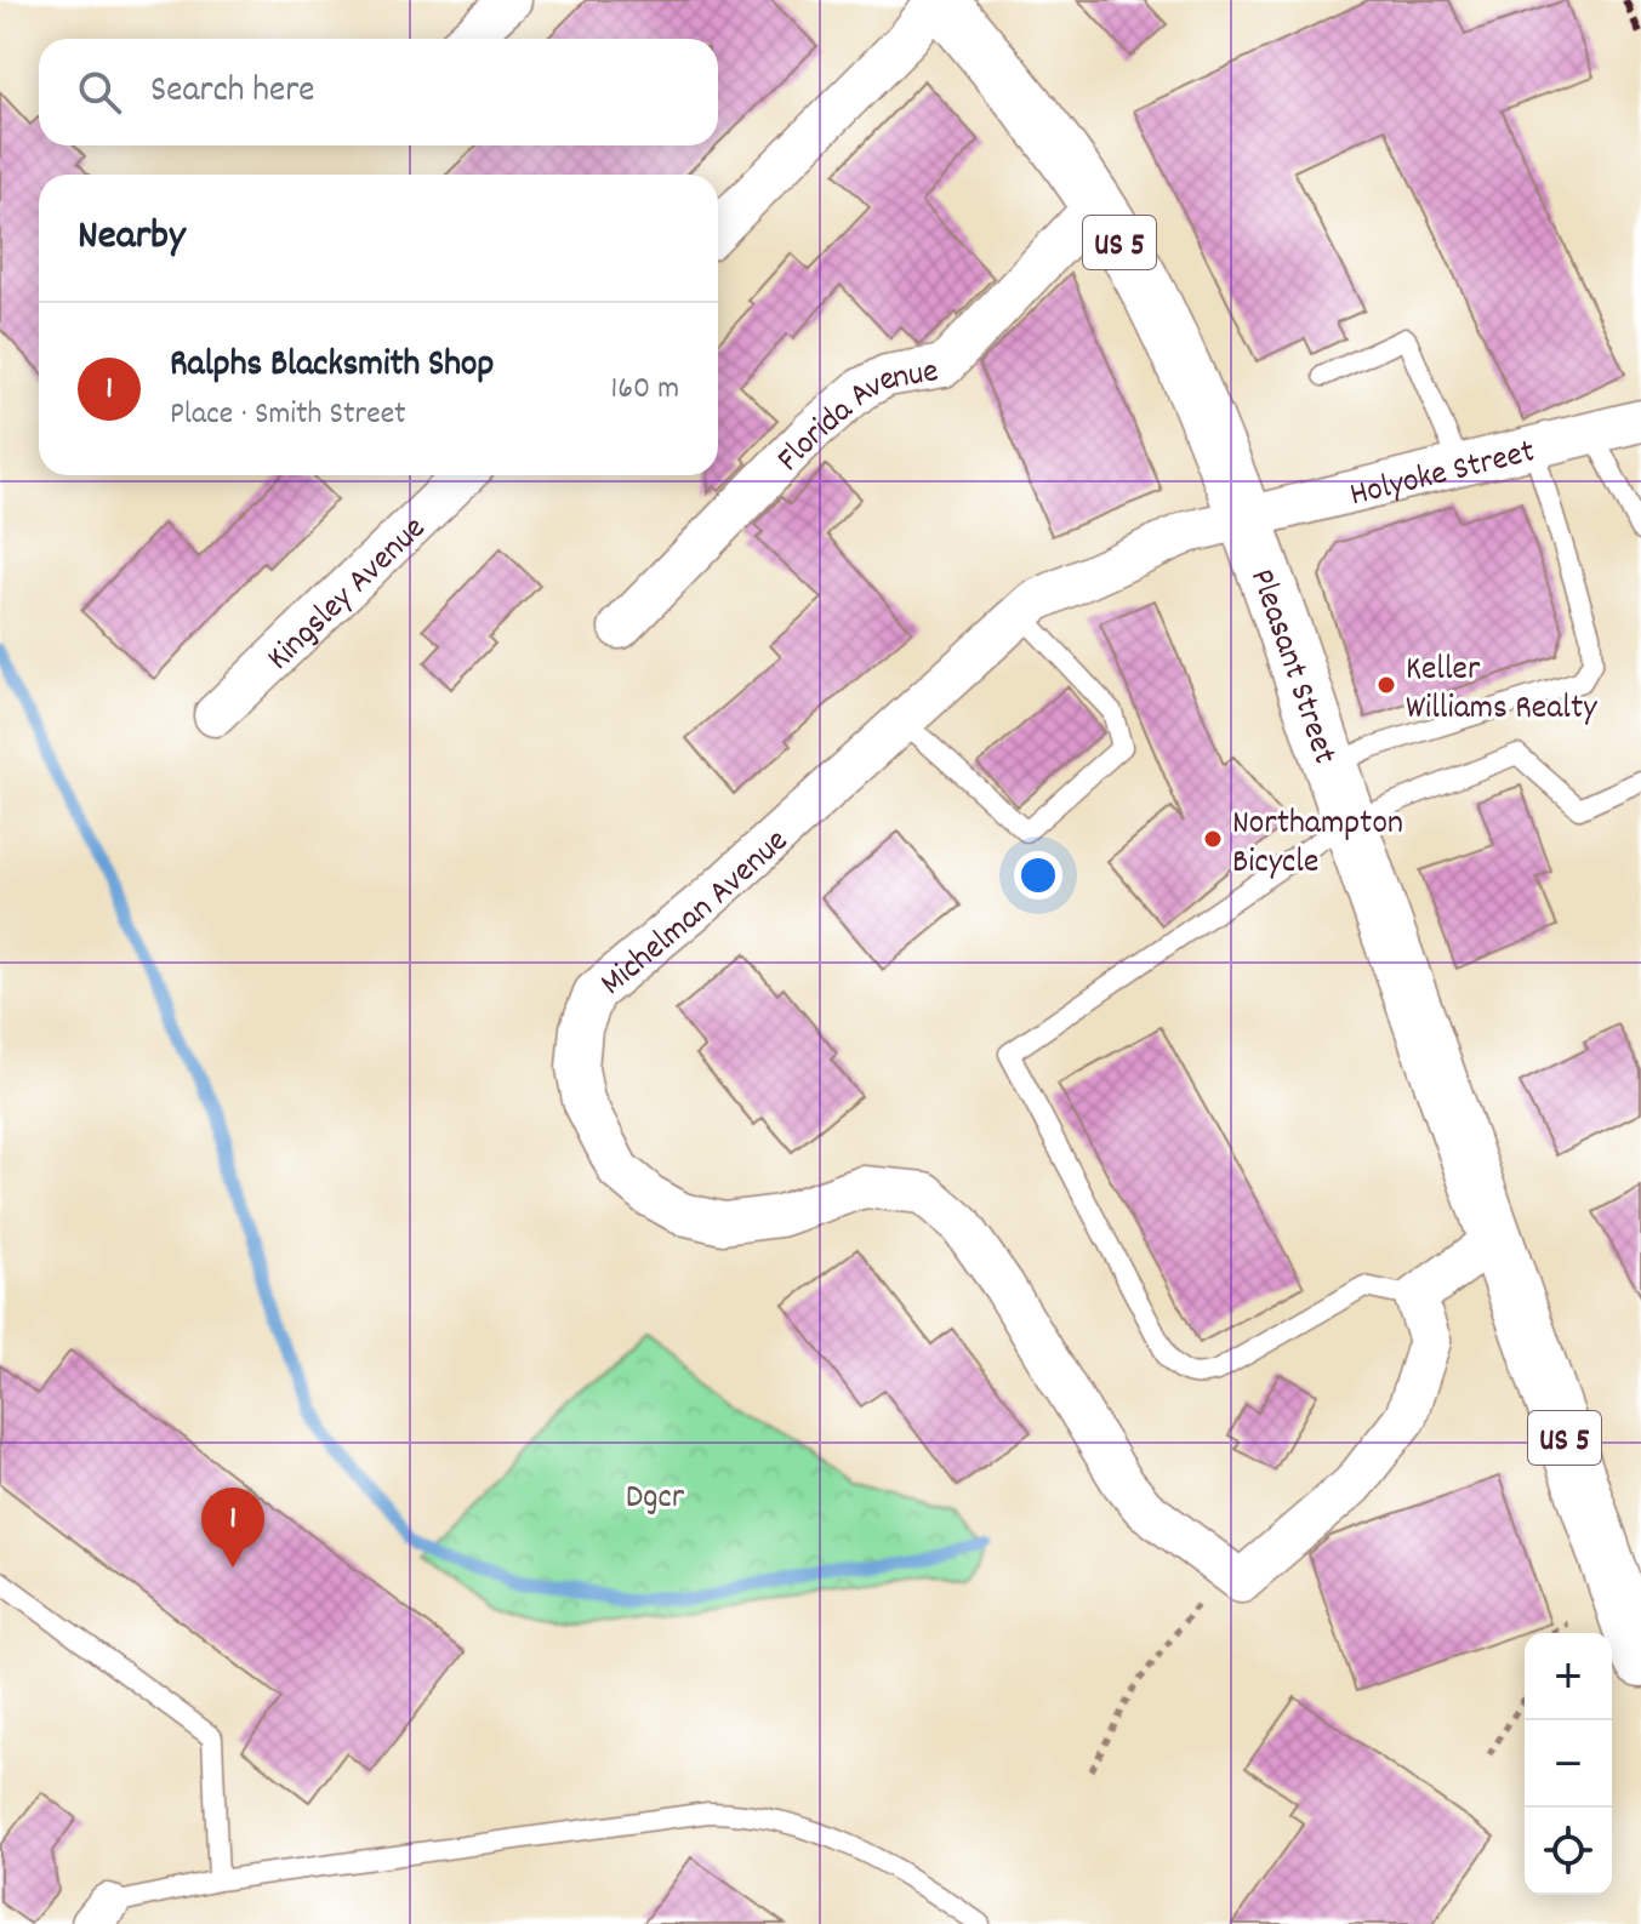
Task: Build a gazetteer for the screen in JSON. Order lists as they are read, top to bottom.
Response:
{
  "streets": {
    "main road": ["US 5", "Pleasant Street"],
    "street": [
      "Florida Avenue",
      "Holyoke Street",
      "Kingsley Avenue",
      "Michelman Avenue"
    ]
  },
  "crossings": [
    ["Florida Avenue", "Pleasant Street"],
    ["Holyoke Street", "Pleasant Street"],
    ["Holyoke Street", "Michelman Avenue"],
    ["Pleasant Street", "Michelman Avenue"]
  ],
  "parks": ["Dgcr"],
  "places": ["Keller Williams Realty", "Northampton Bicycle"],
  "page": {
    "search": "Search here",
    "heading": "Nearby",
    "list": [
      {
        "mark": "1",
        "name": "Ralphs Blacksmith Shop",
        "note": "Place · Smith Street",
        "value": "160 m"
      }
    ],
    "pins": "1",
    "map_buttons": ["+", "−"]
  }
}
